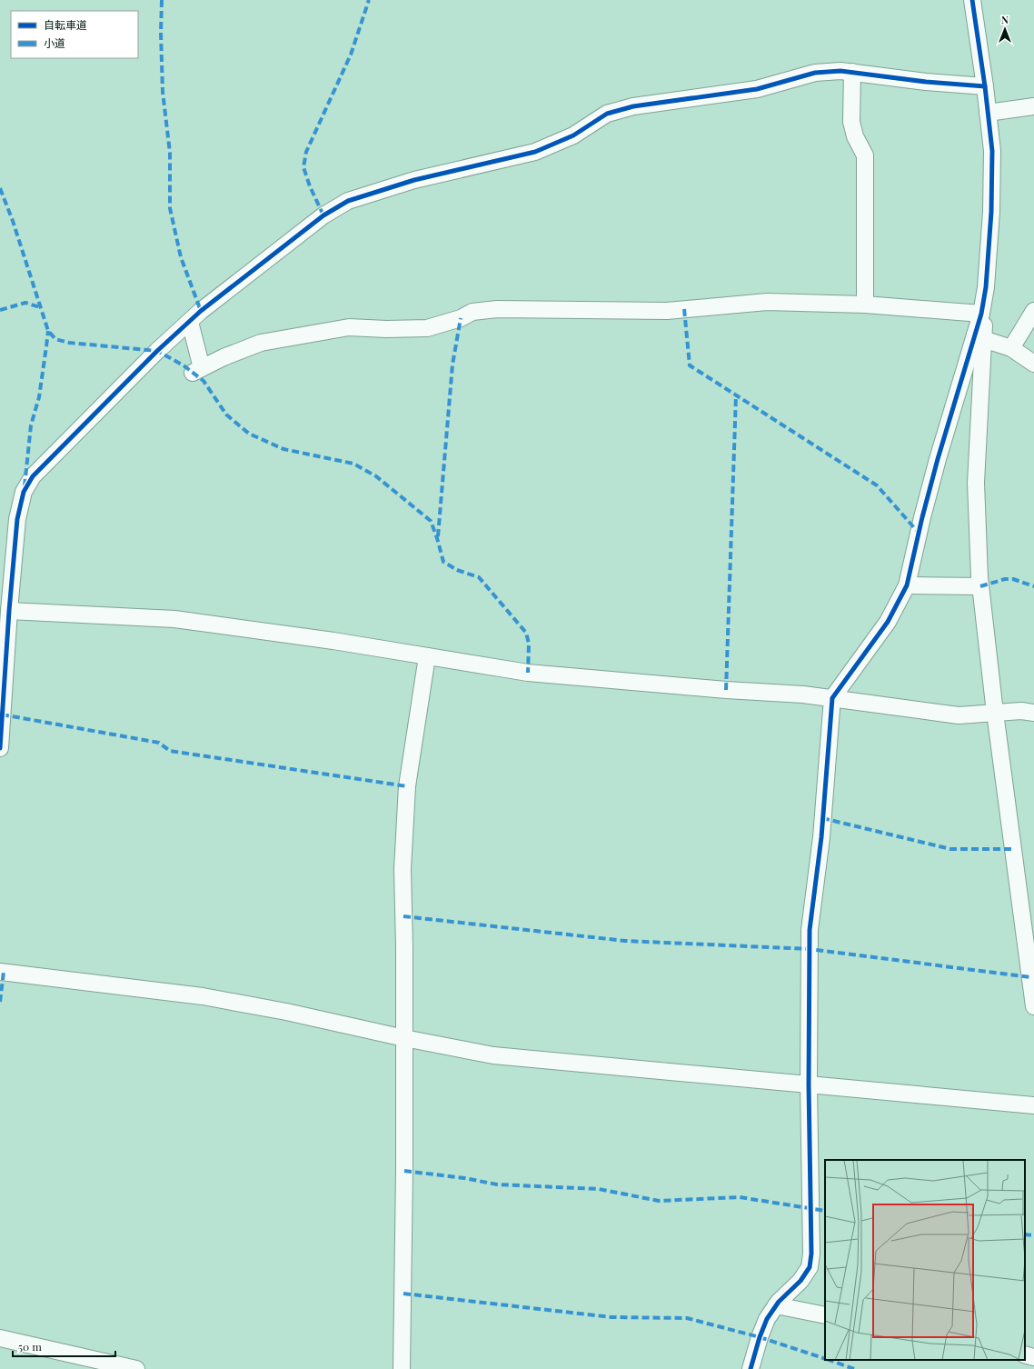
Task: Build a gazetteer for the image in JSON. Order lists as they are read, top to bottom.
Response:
{
  "legend": ["自転車道", "小道"],
  "scale_bar": "50 m",
  "north": "top"
}
